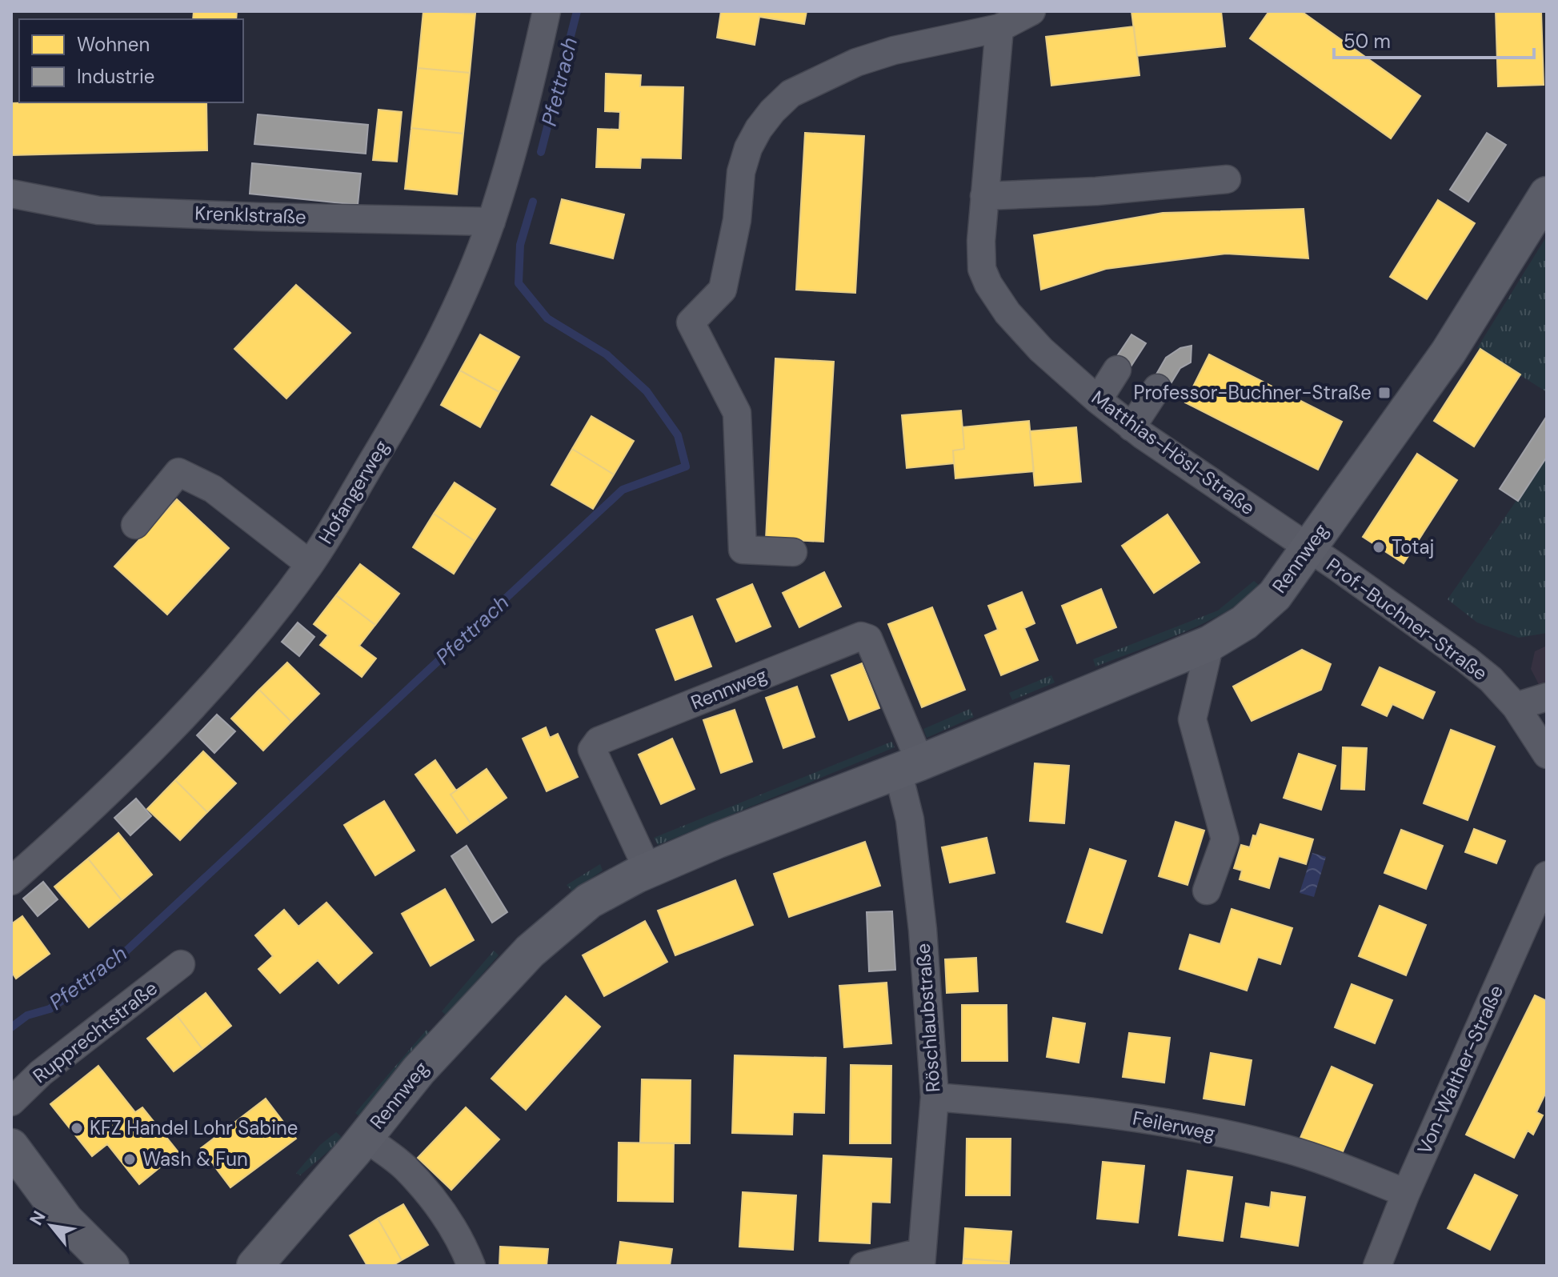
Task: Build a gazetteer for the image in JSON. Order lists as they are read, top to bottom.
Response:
{
  "streets": {
    "main road": ["Rennweg"],
    "street": [
      "Krenklstraße",
      "Matthias-Hösl-Straße",
      "Hofangerweg",
      "Prof.-Buchner-Straße",
      "Röschlaubstraße",
      "Rupprechtstraße",
      "Von-Walther-Straße",
      "Feilerweg"
    ]
  },
  "crossings": [
    ["Krenklstraße", "Hofangerweg"],
    ["Matthias-Hösl-Straße", "Rennweg"],
    ["Matthias-Hösl-Straße", "Prof.-Buchner-Straße"],
    ["Rennweg", "Prof.-Buchner-Straße"],
    ["Rennweg", "Röschlaubstraße"],
    ["Röschlaubstraße", "Feilerweg"],
    ["Von-Walther-Straße", "Feilerweg"]
  ],
  "water": ["Pfettrach"],
  "places": {
    "transit": ["Professor-Buchner-Straße"],
    "other": ["Totaj", "KFZ Handel Lohr Sabine", "Wash & Fun"]
  },
  "legend": ["Wohnen", "Industrie"],
  "scale_bar": "50 m",
  "north": "top left"
}
